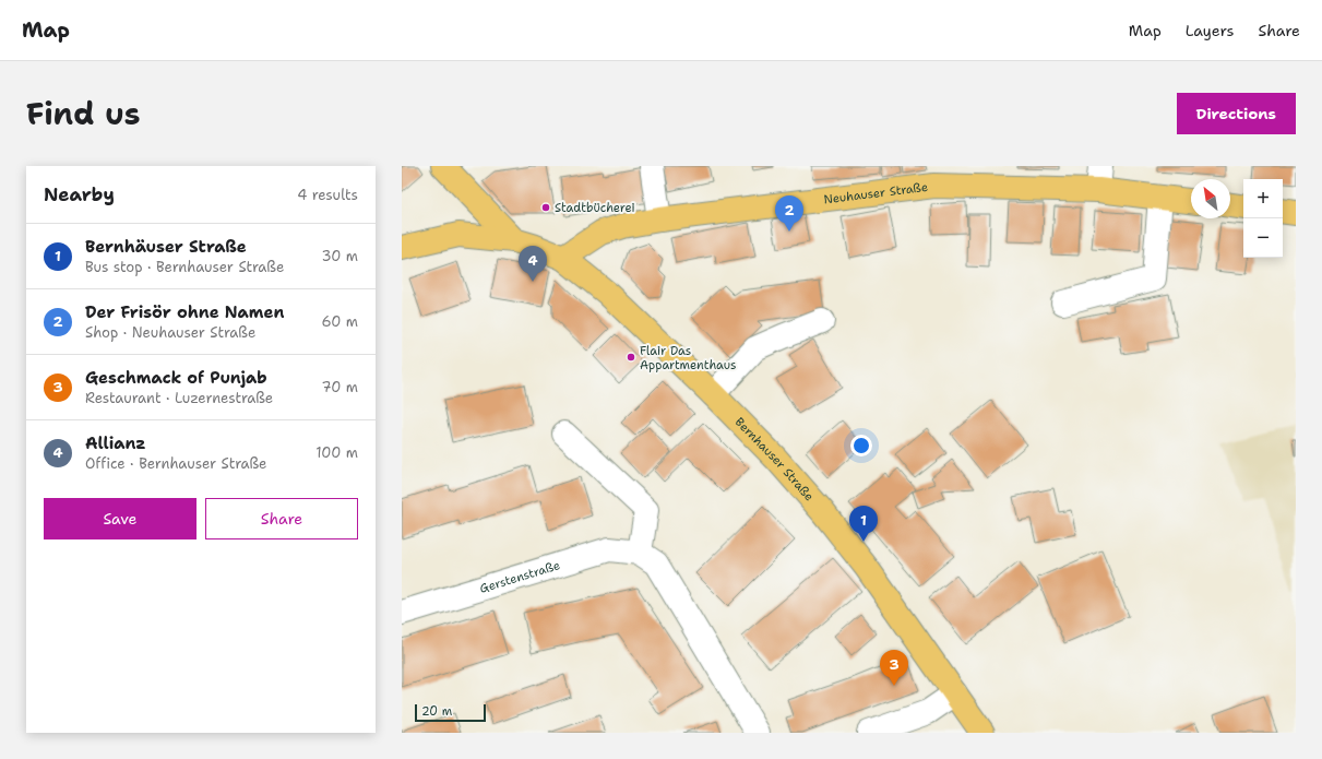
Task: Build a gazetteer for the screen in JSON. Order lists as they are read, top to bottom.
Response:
{
  "streets": {
    "main road": ["Neuhauser Straße", "Bernhauser Straße"],
    "street": ["Gerstenstraße"]
  },
  "crossings": [
    ["Neuhauser Straße", "Bernhauser Straße"]
  ],
  "places": ["Stadtbücherei", "Flair Das Appartmenthaus"],
  "scale_bar": "20 m",
  "north": "top left",
  "page": {
    "header": "Map",
    "nav": ["Map", "Layers", "Share"],
    "title": "Find us",
    "buttons": [
      "Directions",
      ["Save", "Share"]
    ],
    "heading": ["Nearby", "4 results"],
    "map_buttons": ["+", "−"],
    "pins": [
      "2",
      "4",
      "1",
      "3"
    ],
    "list": [
      {
        "mark": "1",
        "name": "Bernhäuser Straße",
        "note": "Bus stop · Bernhauser Straße",
        "value": "30 m"
      },
      {
        "mark": "2",
        "name": "Der Frisör ohne Namen",
        "note": "Shop · Neuhauser Straße",
        "value": "60 m"
      },
      {
        "mark": "3",
        "name": "Geschmack of Punjab",
        "note": "Restaurant · Luzernestraße",
        "value": "70 m"
      },
      {
        "mark": "4",
        "name": "Allianz",
        "note": "Office · Bernhauser Straße",
        "value": "100 m"
      }
    ],
    "scale": "20 m"
  }
}
